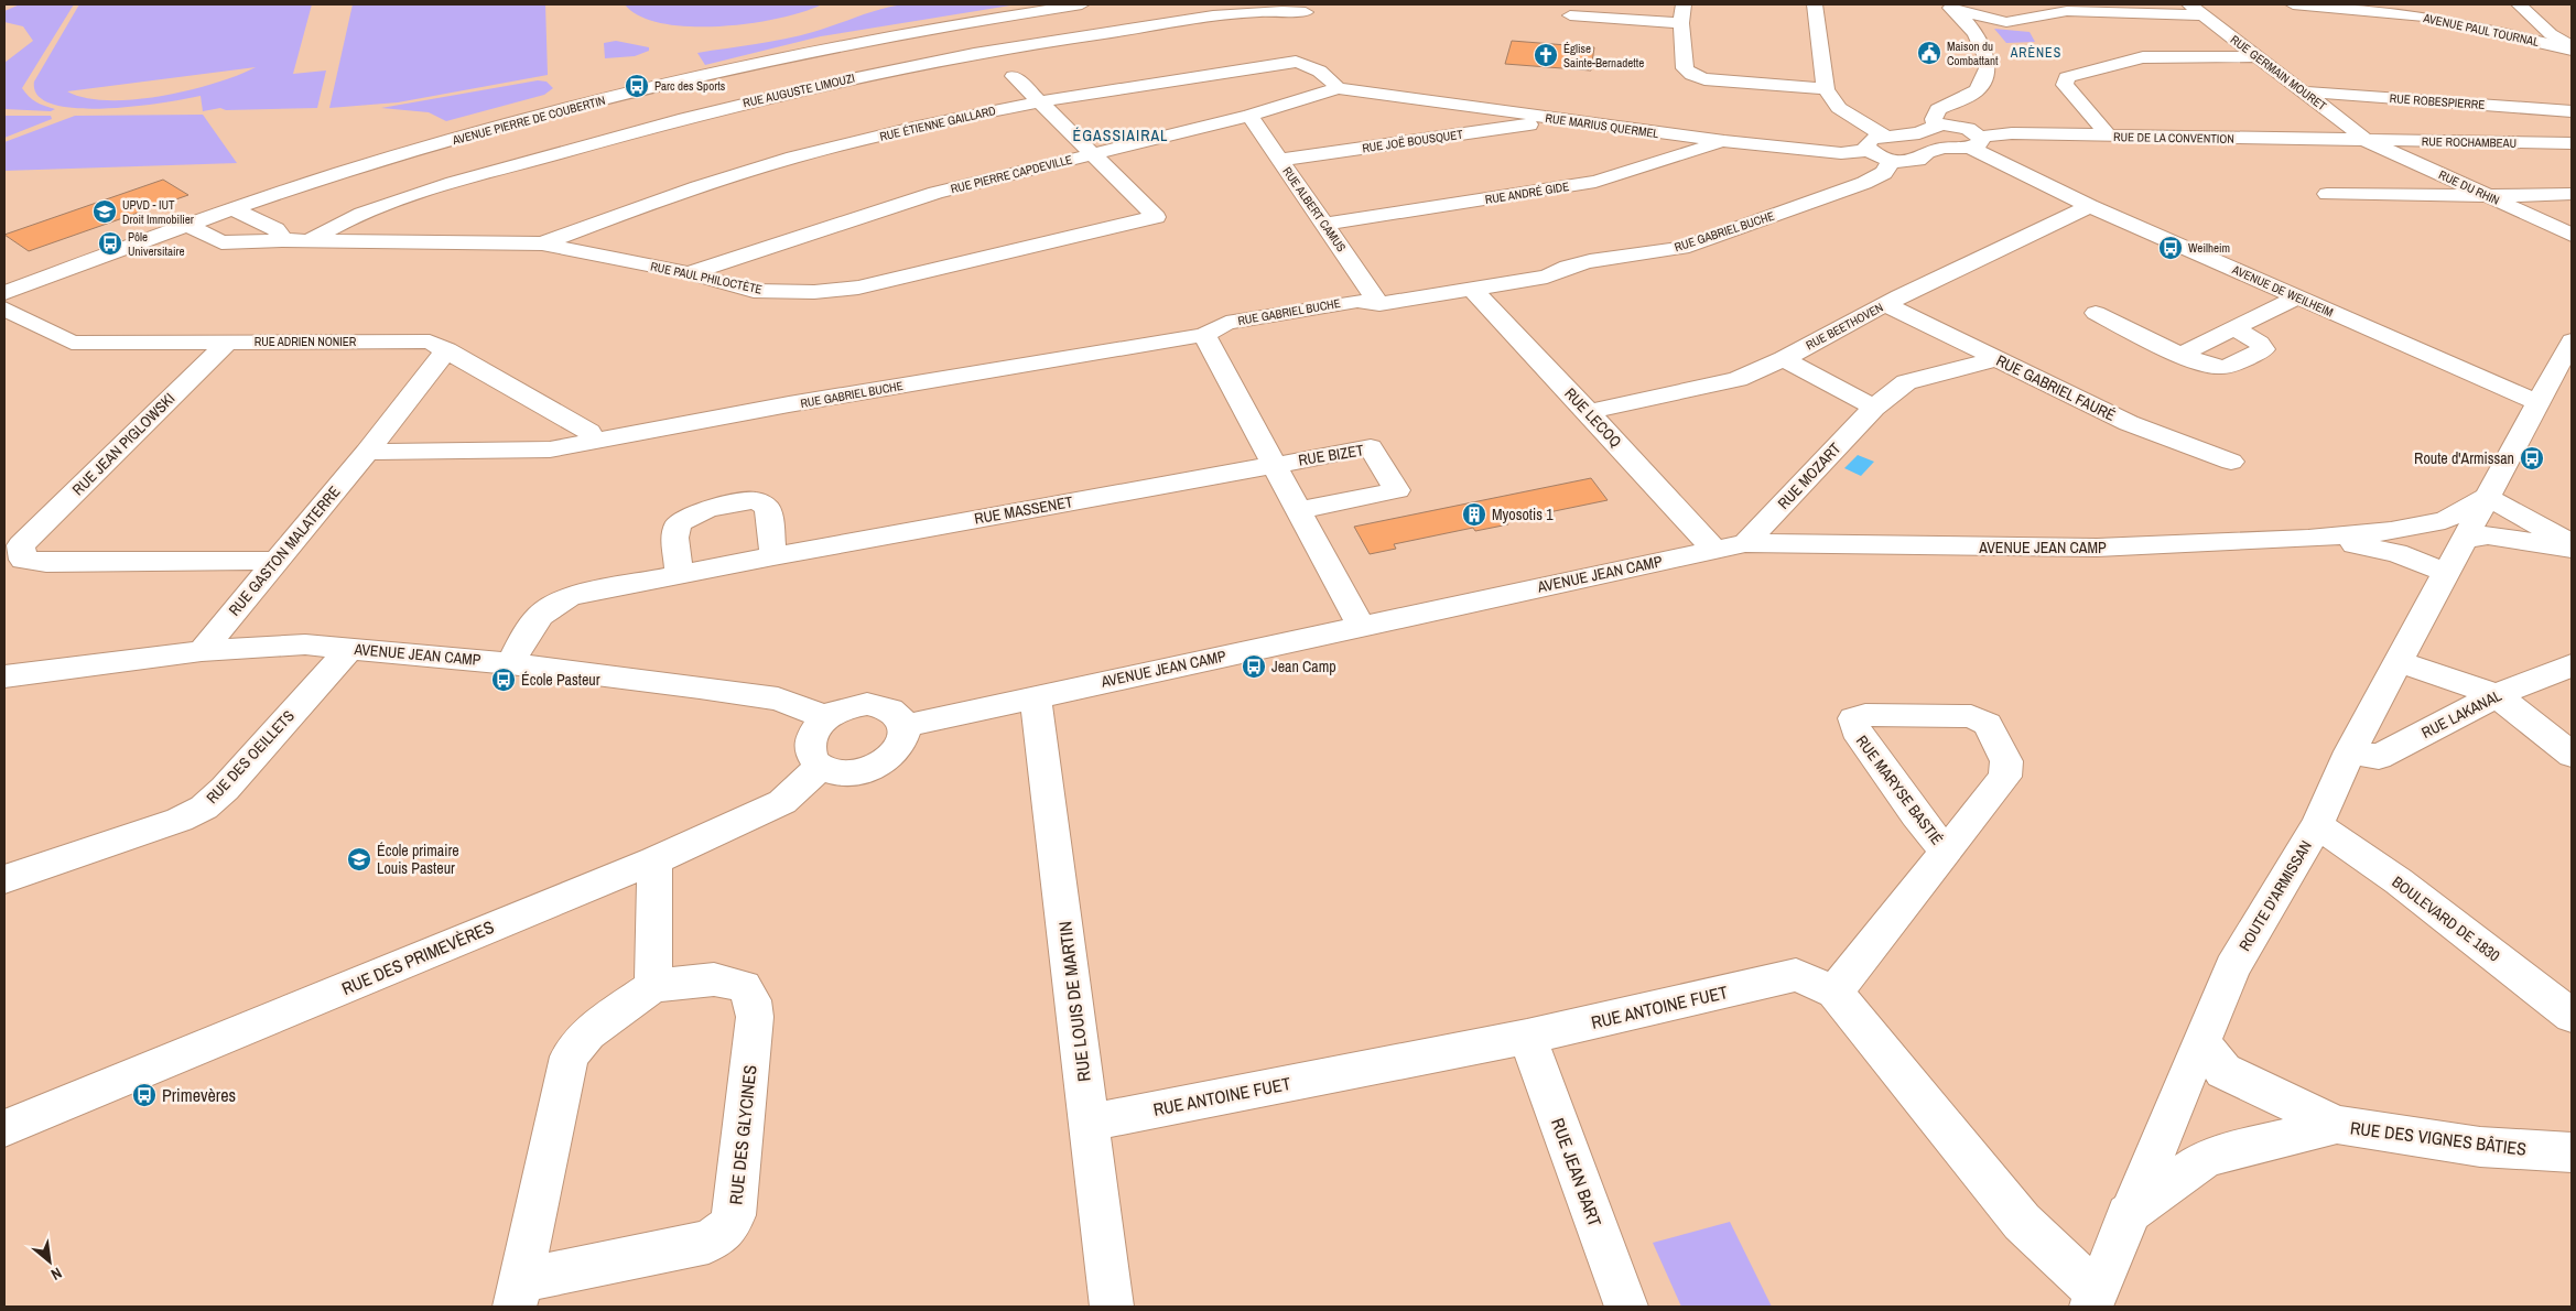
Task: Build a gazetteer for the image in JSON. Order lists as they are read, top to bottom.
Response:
{
  "streets": {
    "street": [
      "AVENUE PAUL TOURNAL",
      "RUE GERMAIN MOURET",
      "RUE AUGUSTE LIMOUZI",
      "RUE ROBESPIERRE",
      "AVENUE PIERRE DE COUBERTIN",
      "RUE ÉTIENNE GAILLARD",
      "RUE MARIUS QUERMEL",
      "RUE DE LA CONVENTION",
      "RUE JOË BOUSQUET",
      "RUE ROCHAMBEAU",
      "RUE PIERRE CAPDEVILLE",
      "RUE DU RHIN",
      "RUE ANDRÉ GIDE",
      "RUE ALBERT CAMUS",
      "RUE GABRIEL BUCHE",
      "RUE PAUL PHILOCTÈTE",
      "AVENUE DE WEILHEIM",
      "RUE BEETHOVEN",
      "RUE ADRIEN NONIER",
      "RUE GABRIEL FAURÉ",
      "RUE LECOQ",
      "RUE JEAN PIGLOWSKI",
      "RUE BIZET",
      "RUE MOZART",
      "RUE MASSENET",
      "AVENUE JEAN CAMP",
      "RUE GASTON MALATERRE",
      "RUE LAKANAL",
      "RUE DES OEILLETS",
      "RUE MARYSE BASTIÉ",
      "ROUTE D'ARMISSAN",
      "BOULEVARD DE 1830",
      "RUE DES PRIMEVÈRES",
      "RUE LOUIS DE MARTIN",
      "RUE ANTOINE FUET",
      "RUE DES GLYCINES",
      "RUE DES VIGNES BÂTIES",
      "RUE JEAN BART"
    ]
  },
  "crossings": [
    ["RUE GERMAIN MOURET", "RUE ROBESPIERRE"],
    ["RUE GERMAIN MOURET", "RUE DE LA CONVENTION"],
    ["RUE GERMAIN MOURET", "RUE ROCHAMBEAU"],
    ["RUE GERMAIN MOURET", "RUE DU RHIN"],
    ["RUE AUGUSTE LIMOUZI", "RUE PAUL PHILOCTÈTE"],
    ["AVENUE PIERRE DE COUBERTIN", "RUE PAUL PHILOCTÈTE"],
    ["RUE ÉTIENNE GAILLARD", "RUE MARIUS QUERMEL"],
    ["RUE ÉTIENNE GAILLARD", "RUE PIERRE CAPDEVILLE"],
    ["RUE ÉTIENNE GAILLARD", "RUE PAUL PHILOCTÈTE"],
    ["RUE MARIUS QUERMEL", "RUE JOË BOUSQUET"],
    ["RUE MARIUS QUERMEL", "RUE PIERRE CAPDEVILLE"],
    ["RUE MARIUS QUERMEL", "RUE ANDRÉ GIDE"],
    ["RUE DE LA CONVENTION", "RUE ROCHAMBEAU"],
    ["RUE DE LA CONVENTION", "RUE DU RHIN"],
    ["RUE DE LA CONVENTION", "RUE GABRIEL BUCHE"],
    ["RUE DE LA CONVENTION", "AVENUE DE WEILHEIM"],
    ["RUE JOË BOUSQUET", "RUE ALBERT CAMUS"],
    ["RUE ROCHAMBEAU", "RUE DU RHIN"],
    ["RUE PIERRE CAPDEVILLE", "RUE ALBERT CAMUS"],
    ["RUE PIERRE CAPDEVILLE", "RUE PAUL PHILOCTÈTE"],
    ["RUE ANDRÉ GIDE", "RUE ALBERT CAMUS"],
    ["RUE ALBERT CAMUS", "RUE GABRIEL BUCHE"],
    ["RUE GABRIEL BUCHE", "RUE ADRIEN NONIER"],
    ["RUE GABRIEL BUCHE", "RUE LECOQ"],
    ["RUE GABRIEL BUCHE", "RUE BIZET"],
    ["AVENUE DE WEILHEIM", "RUE BEETHOVEN"],
    ["AVENUE DE WEILHEIM", "ROUTE D'ARMISSAN"],
    ["RUE BEETHOVEN", "RUE GABRIEL FAURÉ"],
    ["RUE BEETHOVEN", "RUE LECOQ"],
    ["RUE ADRIEN NONIER", "RUE JEAN PIGLOWSKI"],
    ["RUE ADRIEN NONIER", "RUE GASTON MALATERRE"],
    ["RUE GABRIEL FAURÉ", "RUE MOZART"],
    ["RUE LECOQ", "AVENUE JEAN CAMP"],
    ["RUE JEAN PIGLOWSKI", "RUE GASTON MALATERRE"],
    ["RUE BIZET", "RUE MASSENET"],
    ["RUE BIZET", "AVENUE JEAN CAMP"],
    ["RUE MOZART", "AVENUE JEAN CAMP"],
    ["RUE MASSENET", "AVENUE JEAN CAMP"],
    ["AVENUE JEAN CAMP", "RUE GASTON MALATERRE"],
    ["AVENUE JEAN CAMP", "RUE DES OEILLETS"],
    ["AVENUE JEAN CAMP", "ROUTE D'ARMISSAN"],
    ["AVENUE JEAN CAMP", "RUE DES PRIMEVÈRES"],
    ["AVENUE JEAN CAMP", "RUE LOUIS DE MARTIN"],
    ["RUE LAKANAL", "ROUTE D'ARMISSAN"],
    ["RUE MARYSE BASTIÉ", "RUE ANTOINE FUET"],
    ["ROUTE D'ARMISSAN", "BOULEVARD DE 1830"],
    ["ROUTE D'ARMISSAN", "RUE ANTOINE FUET"],
    ["ROUTE D'ARMISSAN", "RUE DES VIGNES BÂTIES"],
    ["RUE LOUIS DE MARTIN", "RUE ANTOINE FUET"],
    ["RUE ANTOINE FUET", "RUE JEAN BART"]
  ],
  "districts": ["ARÈNES", "ÉGASSIAIRAL"],
  "places": {
    "public building": ["Maison du Combattant"],
    "church": ["Église Sainte-Bernadette"],
    "bus stop": [
      "Parc des Sports",
      "Pôle Universitaire",
      "Weilheim",
      "Route d'Armissan",
      "Jean Camp",
      "École Pasteur",
      "Primevères"
    ],
    "school or university": ["UPVD - IUT Droit Immobilier", "École primaire Louis Pasteur"],
    "building": ["Myosotis 1"]
  },
  "north": "bottom right"
}
